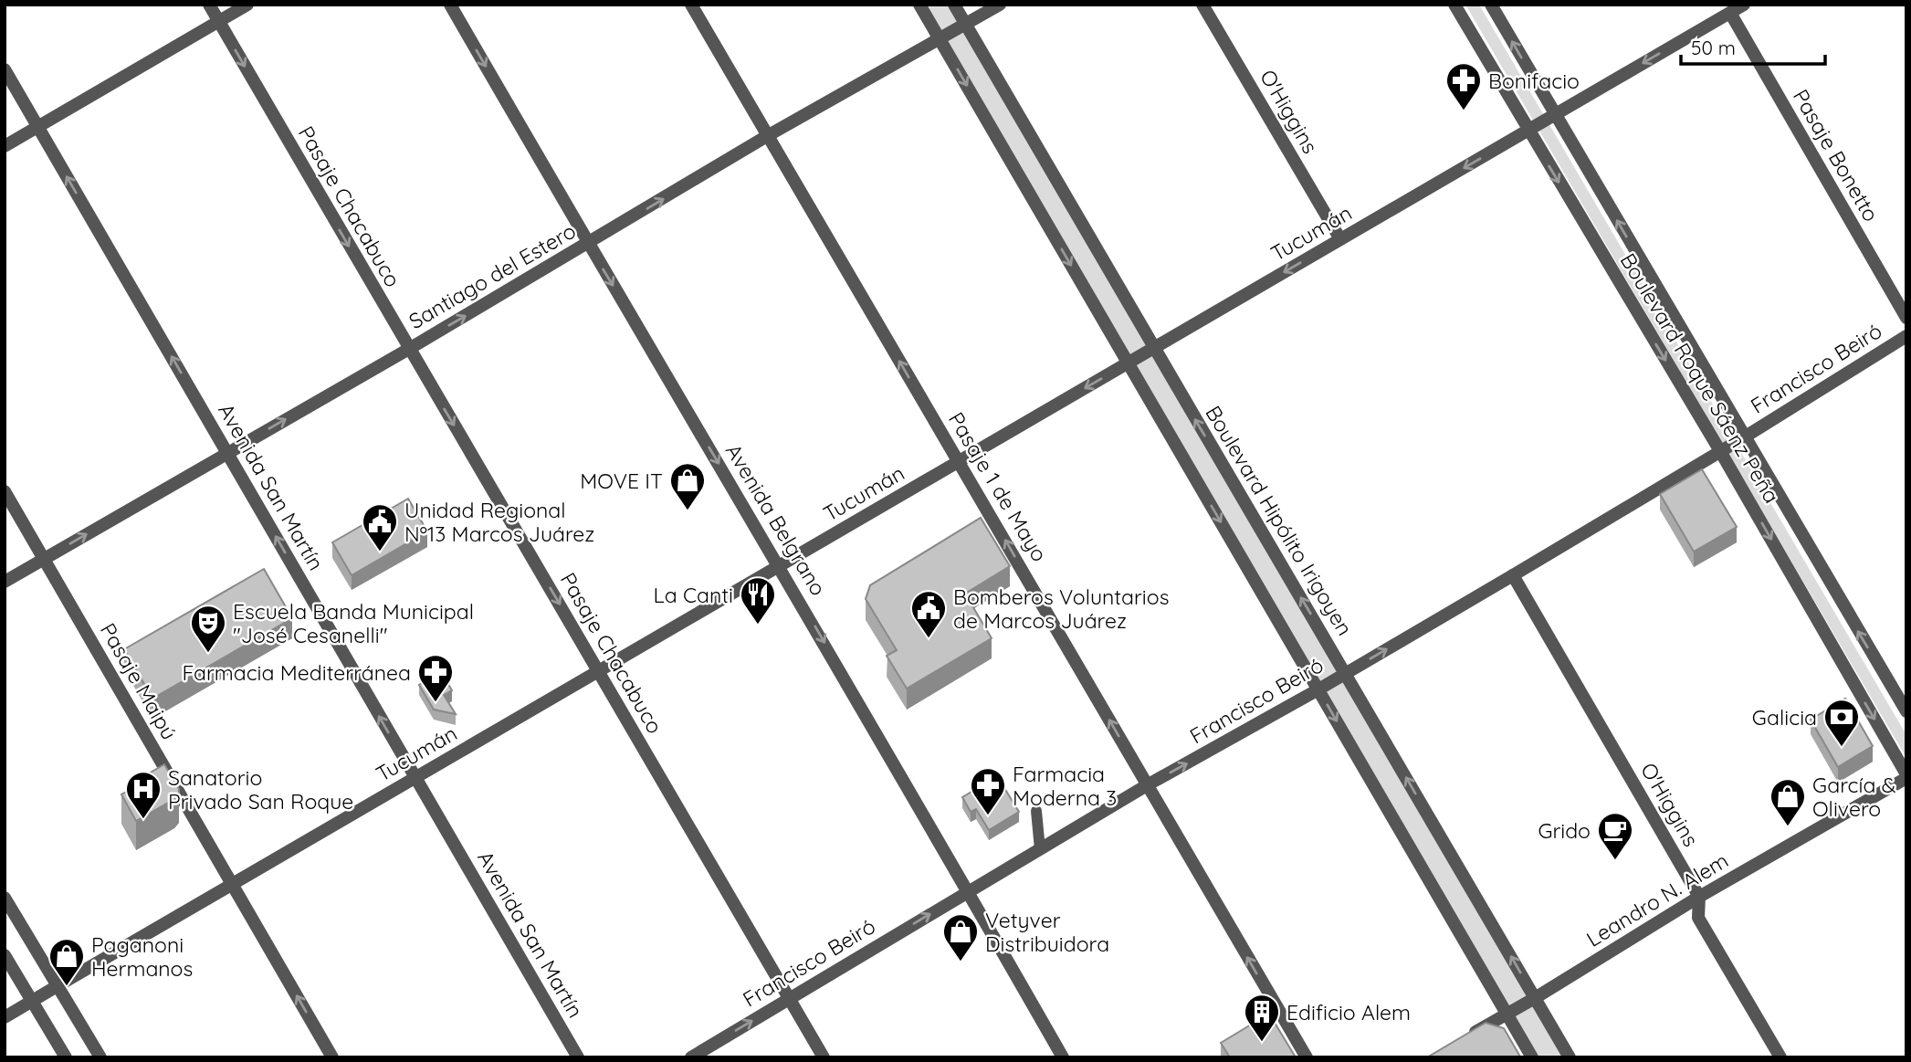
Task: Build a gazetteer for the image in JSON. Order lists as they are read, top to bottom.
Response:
{
  "streets": {
    "street": [
      "O'Higgins",
      "Pasaje Bonetto",
      "Pasaje Chacabuco",
      "Tucumán",
      "Santiago del Estero",
      "Francisco Beiró",
      "Boulevard Roque Sáenz Peña",
      "Avenida San Martín",
      "Pasaje 1 de Mayo",
      "Avenida Belgrano",
      "Boulevard Hipólito Irigoyen",
      "Pasaje Maipú",
      "Leandro N. Alem"
    ]
  },
  "crossings": [
    ["O'Higgins", "Tucumán"],
    ["O'Higgins", "Francisco Beiró"],
    ["O'Higgins", "Leandro N. Alem"],
    ["Pasaje Bonetto", "Tucumán"],
    ["Pasaje Chacabuco", "Tucumán"],
    ["Pasaje Chacabuco", "Santiago del Estero"],
    ["Pasaje Chacabuco", "Francisco Beiró"],
    ["Tucumán", "Boulevard Roque Sáenz Peña"],
    ["Tucumán", "Avenida San Martín"],
    ["Tucumán", "Pasaje 1 de Mayo"],
    ["Tucumán", "Avenida Belgrano"],
    ["Tucumán", "Boulevard Hipólito Irigoyen"],
    ["Tucumán", "Pasaje Maipú"],
    ["Santiago del Estero", "Avenida San Martín"],
    ["Santiago del Estero", "Pasaje 1 de Mayo"],
    ["Santiago del Estero", "Avenida Belgrano"],
    ["Santiago del Estero", "Boulevard Hipólito Irigoyen"],
    ["Santiago del Estero", "Pasaje Maipú"],
    ["Francisco Beiró", "Boulevard Roque Sáenz Peña"],
    ["Francisco Beiró", "Pasaje 1 de Mayo"],
    ["Francisco Beiró", "Avenida Belgrano"],
    ["Francisco Beiró", "Boulevard Hipólito Irigoyen"],
    ["Boulevard Roque Sáenz Peña", "Leandro N. Alem"],
    ["Boulevard Hipólito Irigoyen", "Leandro N. Alem"]
  ],
  "one_way": [
    "Pasaje Chacabuco",
    "Tucumán",
    "Santiago del Estero",
    "Francisco Beiró",
    "Avenida San Martín",
    "Pasaje 1 de Mayo",
    "Avenida Belgrano"
  ],
  "places": {
    "pharmacy": ["Bonifacio", "Farmacia Mediterránea", "Farmacia Moderna 3"],
    "shop": [
      "MOVE IT",
      "García & Olivero",
      "Vetyver Distribuidora",
      "Paganoni Hermanos"
    ],
    "public building": ["Unidad Regional Nº13 Marcos Juárez", "Bomberos Voluntarios de Marcos Juárez"],
    "restaurant": ["La Canti"],
    "theatre": ["Escuela Banda Municipal \"José Cesanelli\""],
    "bank": ["Galicia"],
    "hospital": ["Sanatorio Privado San Roque"],
    "cafe": ["Grido"],
    "building": ["Edificio Alem"]
  },
  "scale_bar": "50 m"
}
